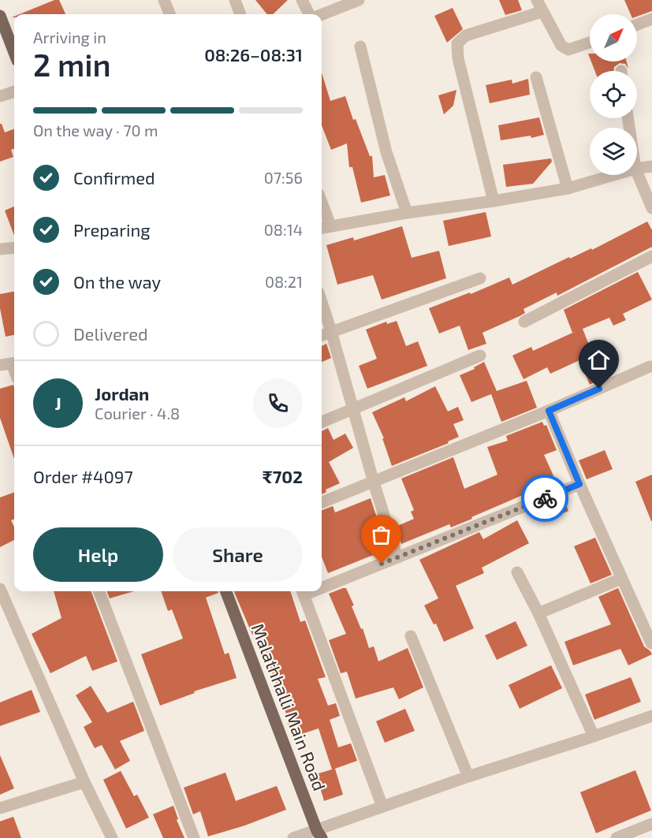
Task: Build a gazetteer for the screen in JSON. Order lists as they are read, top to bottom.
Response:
{
  "streets": {
    "main road": ["Malathhalli Main Road"]
  },
  "north": "top right",
  "page": {
    "heading": ["2 min", "Arriving in", "08:26–08:31"],
    "panel": [
      "Jordan",
      "Courier · 4.8",
      "Order #4097",
      "₹702"
    ],
    "bar": "On the way · 70 m",
    "list": [
      ["Confirmed", "07:56"],
      ["Preparing", "08:14"],
      ["On the way", "08:21"],
      "Delivered"
    ],
    "round": "J",
    "buttons": ["Help", "Share"]
  }
}
